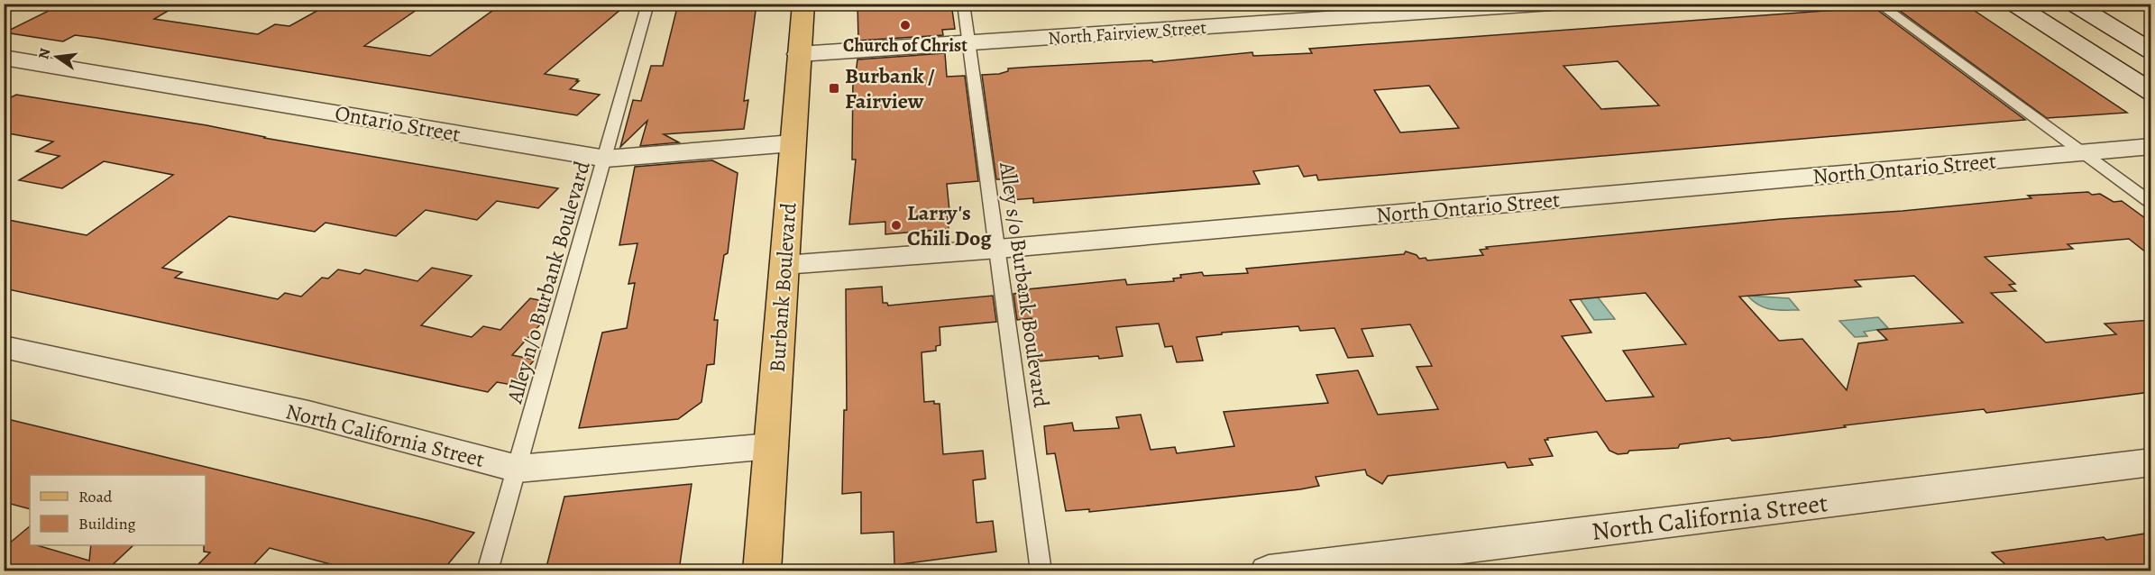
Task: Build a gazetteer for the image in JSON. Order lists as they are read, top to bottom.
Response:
{
  "streets": {
    "main road": ["Burbank Boulevard"],
    "street": [
      "North Fairview Street",
      "Ontario Street",
      "North Ontario Street",
      "North California Street"
    ],
    "lane": ["Alley n/o Burbank Boulevard", "Alley s/o Burbank Boulevard"]
  },
  "crossings": [
    ["North Fairview Street", "Alley s/o Burbank Boulevard"],
    ["North Fairview Street", "Burbank Boulevard"],
    ["Ontario Street", "Alley n/o Burbank Boulevard"],
    ["Ontario Street", "Burbank Boulevard"],
    ["North Ontario Street", "Alley s/o Burbank Boulevard"],
    ["North Ontario Street", "Burbank Boulevard"],
    ["Alley n/o Burbank Boulevard", "North California Street"],
    ["Burbank Boulevard", "North California Street"]
  ],
  "places": {
    "other": ["Church of Christ", "Larry's Chili Dog"],
    "transit": ["Burbank / Fairview"]
  },
  "legend": ["Road", "Building"],
  "north": "left"
}
